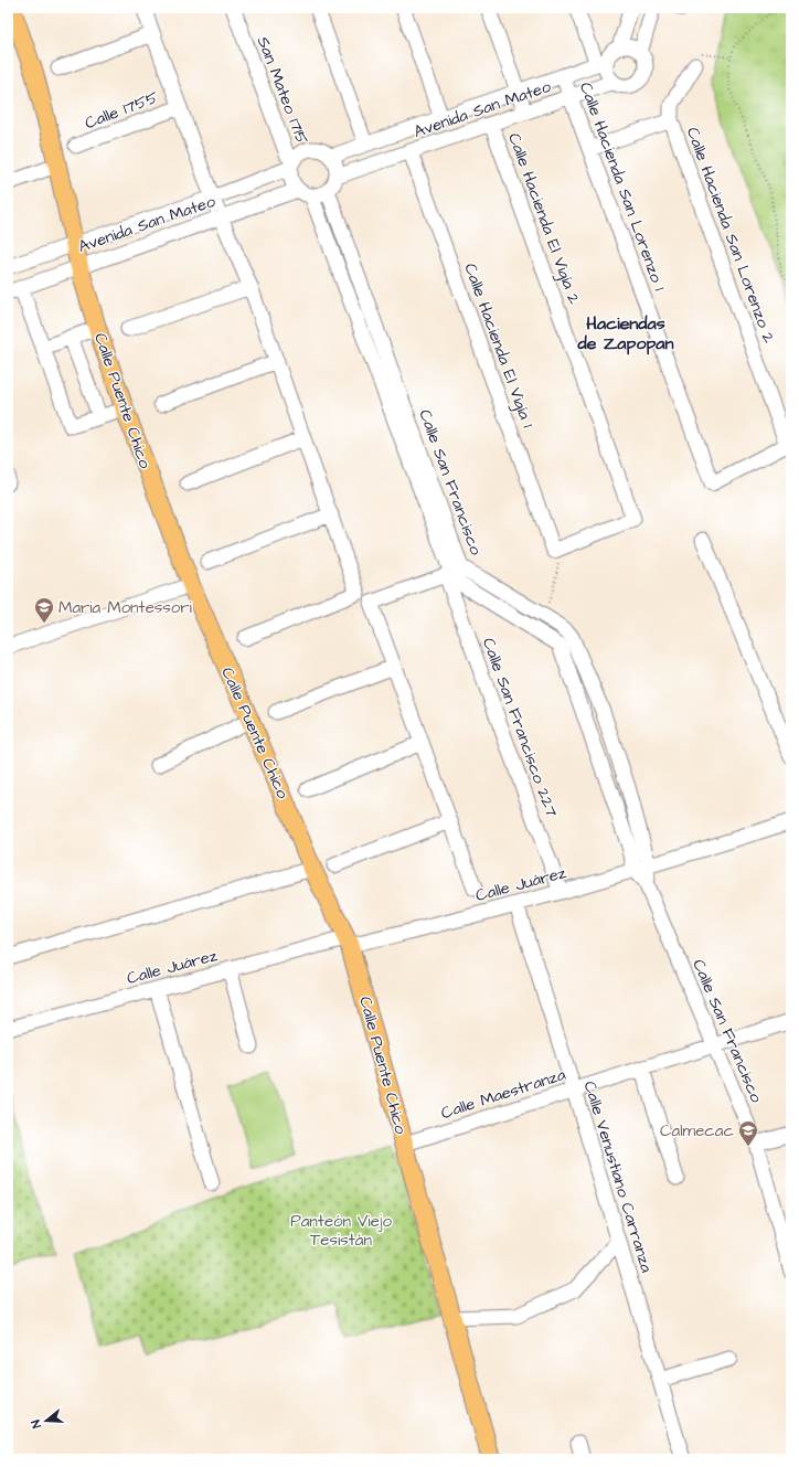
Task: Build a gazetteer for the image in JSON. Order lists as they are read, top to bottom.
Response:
{
  "streets": {
    "main road": ["Calle Puente Chico"],
    "street": [
      "San Mateo 1715",
      "Avenida San Mateo",
      "Calle 1755",
      "Calle Hacienda San Lorenzo 1",
      "Calle Hacienda El Vigía 2",
      "Calle Hacienda San Lorenzo 2",
      "Calle Hacienda El Vigía 1",
      "Calle San Francisco",
      "Calle San Francisco 227",
      "Calle Juárez",
      "Calle Maestranza",
      "Calle Venustiano Carranza"
    ]
  },
  "crossings": [
    ["San Mateo 1715", "Avenida San Mateo"],
    ["San Mateo 1715", "Calle San Francisco"],
    ["Avenida San Mateo", "Calle Hacienda San Lorenzo 1"],
    ["Avenida San Mateo", "Calle Hacienda El Vigía 2"],
    ["Avenida San Mateo", "Calle Hacienda El Vigía 1"],
    ["Avenida San Mateo", "Calle Puente Chico"],
    ["Avenida San Mateo", "Calle San Francisco"],
    ["Calle Hacienda San Lorenzo 1", "Calle Hacienda San Lorenzo 2"],
    ["Calle Hacienda El Vigía 2", "Calle Hacienda El Vigía 1"],
    ["Calle Puente Chico", "Calle Juárez"],
    ["Calle Puente Chico", "Calle Maestranza"],
    ["Calle San Francisco", "Calle San Francisco 227"],
    ["Calle San Francisco", "Calle Juárez"],
    ["Calle San Francisco", "Calle Maestranza"],
    ["Calle San Francisco 227", "Calle Juárez"],
    ["Calle Juárez", "Calle Venustiano Carranza"],
    ["Calle Maestranza", "Calle Venustiano Carranza"]
  ],
  "districts": ["Haciendas de Zapopan"],
  "parks": ["Panteón Viejo Tesistán"],
  "places": {
    "school or university": ["Maria Montessori", "Calmecac"]
  },
  "north": "left"
}
